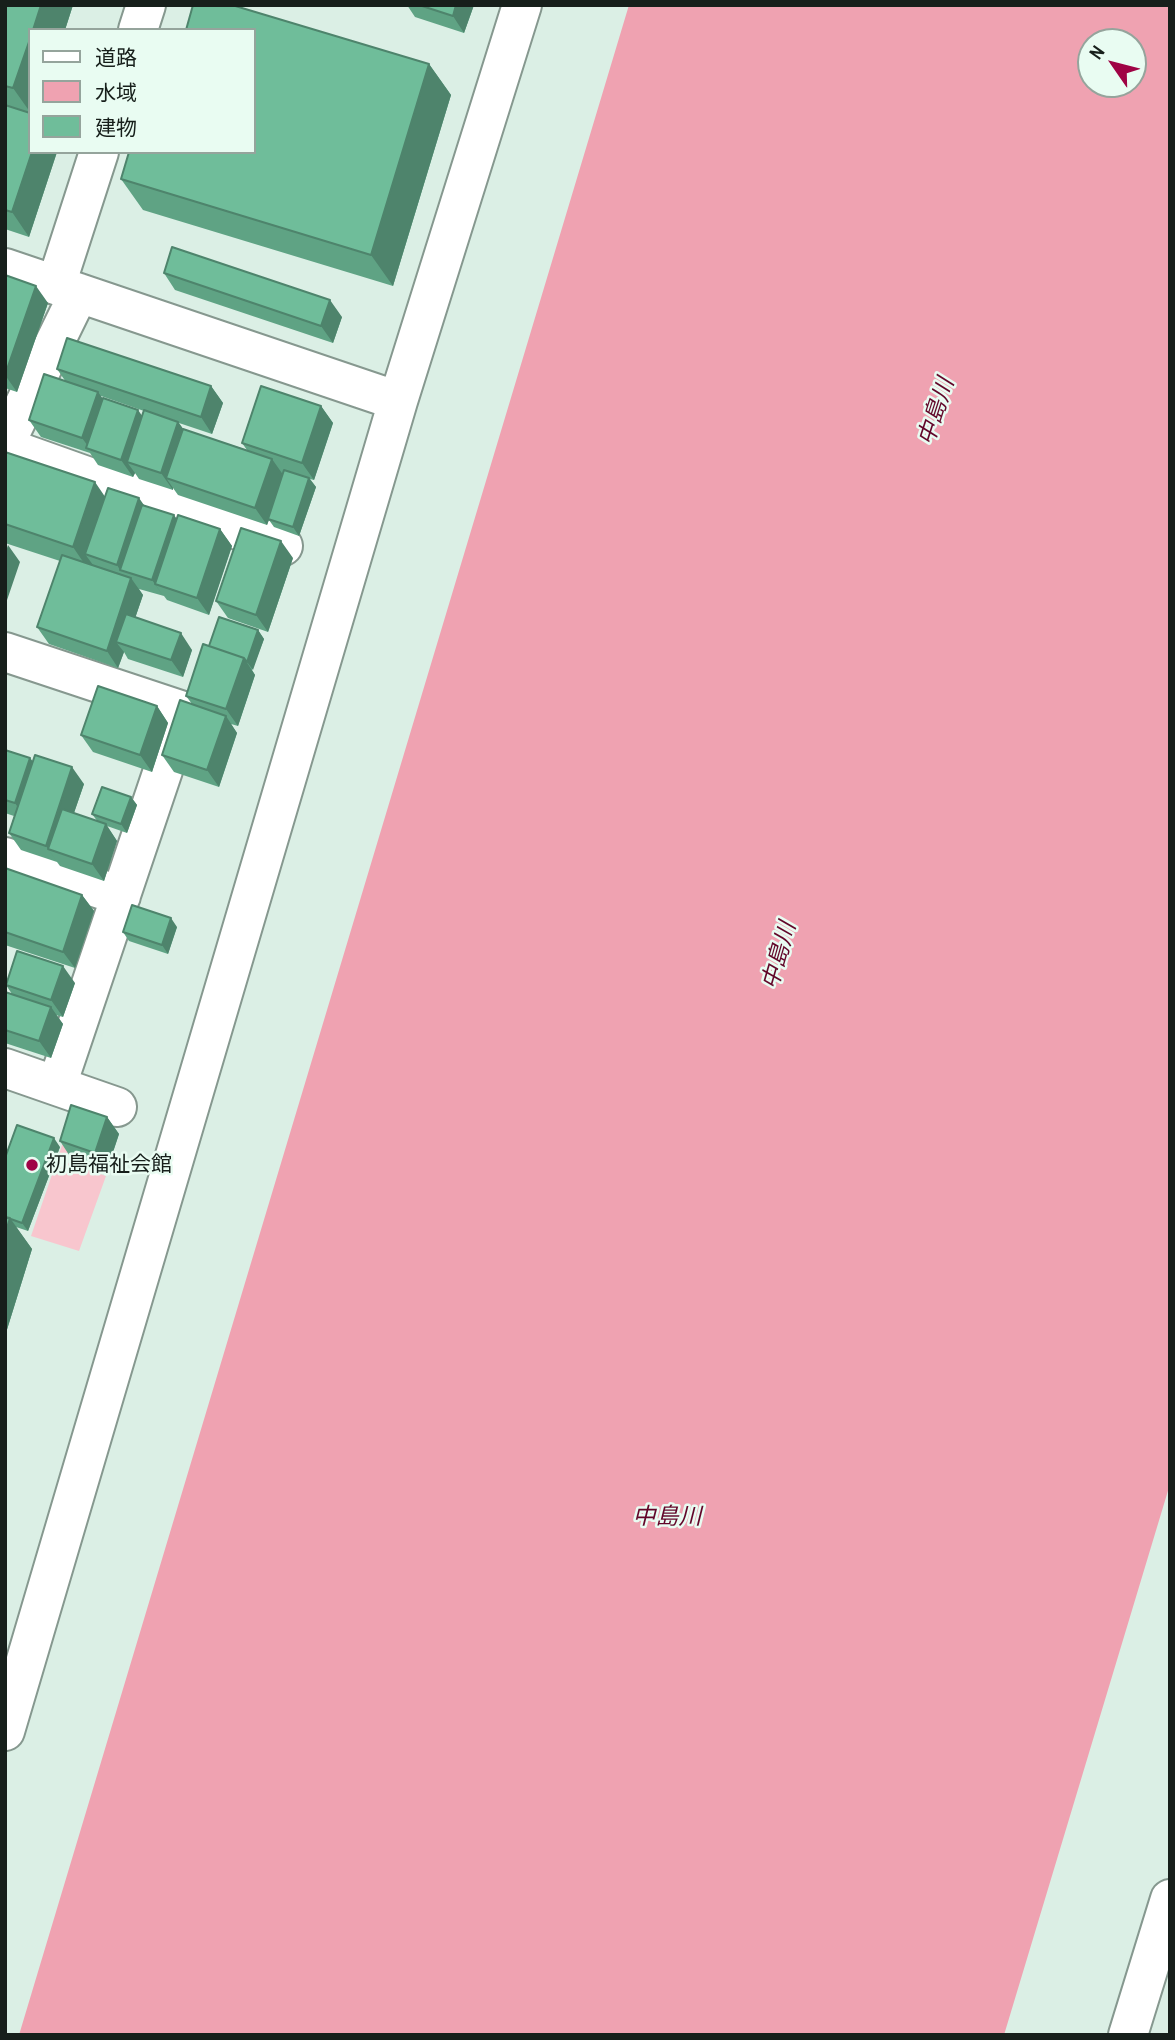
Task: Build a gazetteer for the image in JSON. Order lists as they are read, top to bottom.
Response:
{
  "water": ["中島川"],
  "places": ["初島福祉会館"],
  "legend": ["道路", "水域", "建物"],
  "north": "top left"
}
